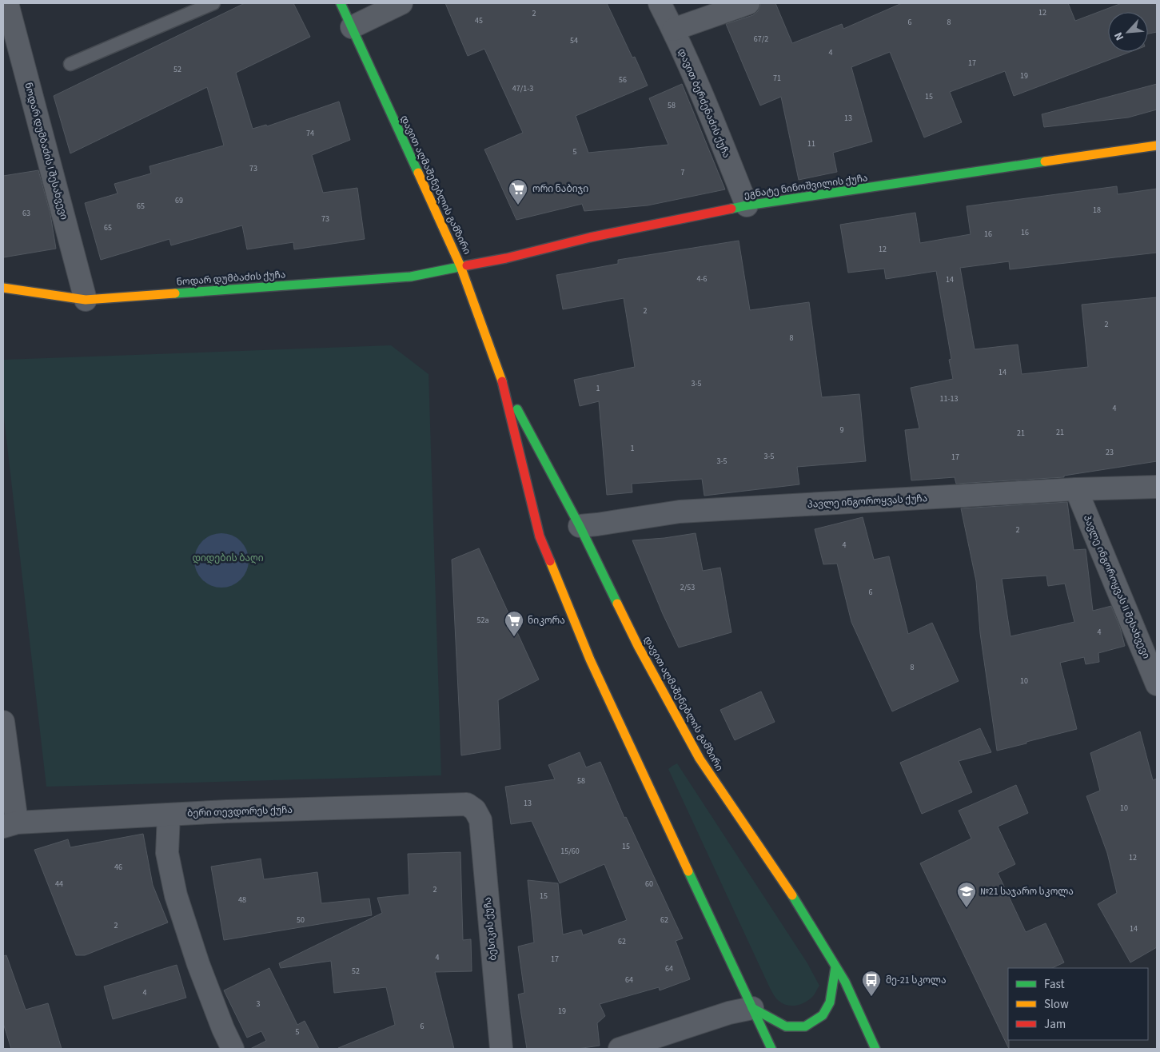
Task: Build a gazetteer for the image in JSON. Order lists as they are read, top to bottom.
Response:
{
  "streets": {
    "main road": ["დავით აღმაშენებლის გამზირი", "ეგნატე ნინოშვილის ქუჩა", "ნოდარ დუმბაძის ქუჩა"],
    "street": [
      "დავით ბერძენაძის ქუჩა",
      "ნოდარ დუმბაძის I შესახვევი",
      "პავლე ინგოროყვას ქუჩა",
      "პავლე ინგოროყვას II შესახვევი",
      "ბერი თევდორეს ქუჩა",
      "ბესიკის ქუჩა"
    ]
  },
  "crossings": [
    ["დავით ბერძენაძის ქუჩა", "ეგნატე ნინოშვილის ქუჩა"],
    ["ნოდარ დუმბაძის I შესახვევი", "ნოდარ დუმბაძის ქუჩა"],
    ["დავით აღმაშენებლის გამზირი", "ეგნატე ნინოშვილის ქუჩა"],
    ["დავით აღმაშენებლის გამზირი", "ნოდარ დუმბაძის ქუჩა"],
    ["დავით აღმაშენებლის გამზირი", "პავლე ინგოროყვას ქუჩა"],
    ["ეგნატე ნინოშვილის ქუჩა", "ნოდარ დუმბაძის ქუჩა"],
    ["პავლე ინგოროყვას ქუჩა", "პავლე ინგოროყვას II შესახვევი"],
    ["ბერი თევდორეს ქუჩა", "ბესიკის ქუჩა"]
  ],
  "parks": ["დიდების ბაღი"],
  "places": {
    "supermarket": ["ორი ნაბიჯი", "ნიკორა"],
    "school or university": ["№21 საჯარო სკოლა"],
    "bus stop": ["მე-21 სკოლა"]
  },
  "house_numbers": [
    "12",
    "2",
    "45",
    "6",
    "8",
    "67/2",
    "54",
    "4",
    "17",
    "52",
    "19",
    "71",
    "56",
    "47/1-3",
    "15",
    "58",
    "13",
    "74",
    "11",
    "5",
    "73",
    "7",
    "69",
    "65",
    "18",
    "63",
    "73",
    "65",
    "16",
    "16",
    "12",
    "4-6",
    "14",
    "2",
    "2",
    "8",
    "14",
    "3-5",
    "1",
    "11-13",
    "4",
    "9",
    "21",
    "21",
    "1",
    "23",
    "3-5",
    "17",
    "3-5",
    "2",
    "4",
    "2/53",
    "6",
    "52a",
    "4",
    "8",
    "10",
    "58",
    "13",
    "10",
    "15",
    "15/60",
    "12",
    "46",
    "44",
    "60",
    "2",
    "15",
    "48",
    "50",
    "62",
    "2",
    "14",
    "62",
    "4",
    "17",
    "64",
    "52",
    "64",
    "4",
    "3",
    "19",
    "6",
    "5"
  ],
  "legend": ["Fast", "Slow", "Jam"],
  "north": "bottom left"
}
